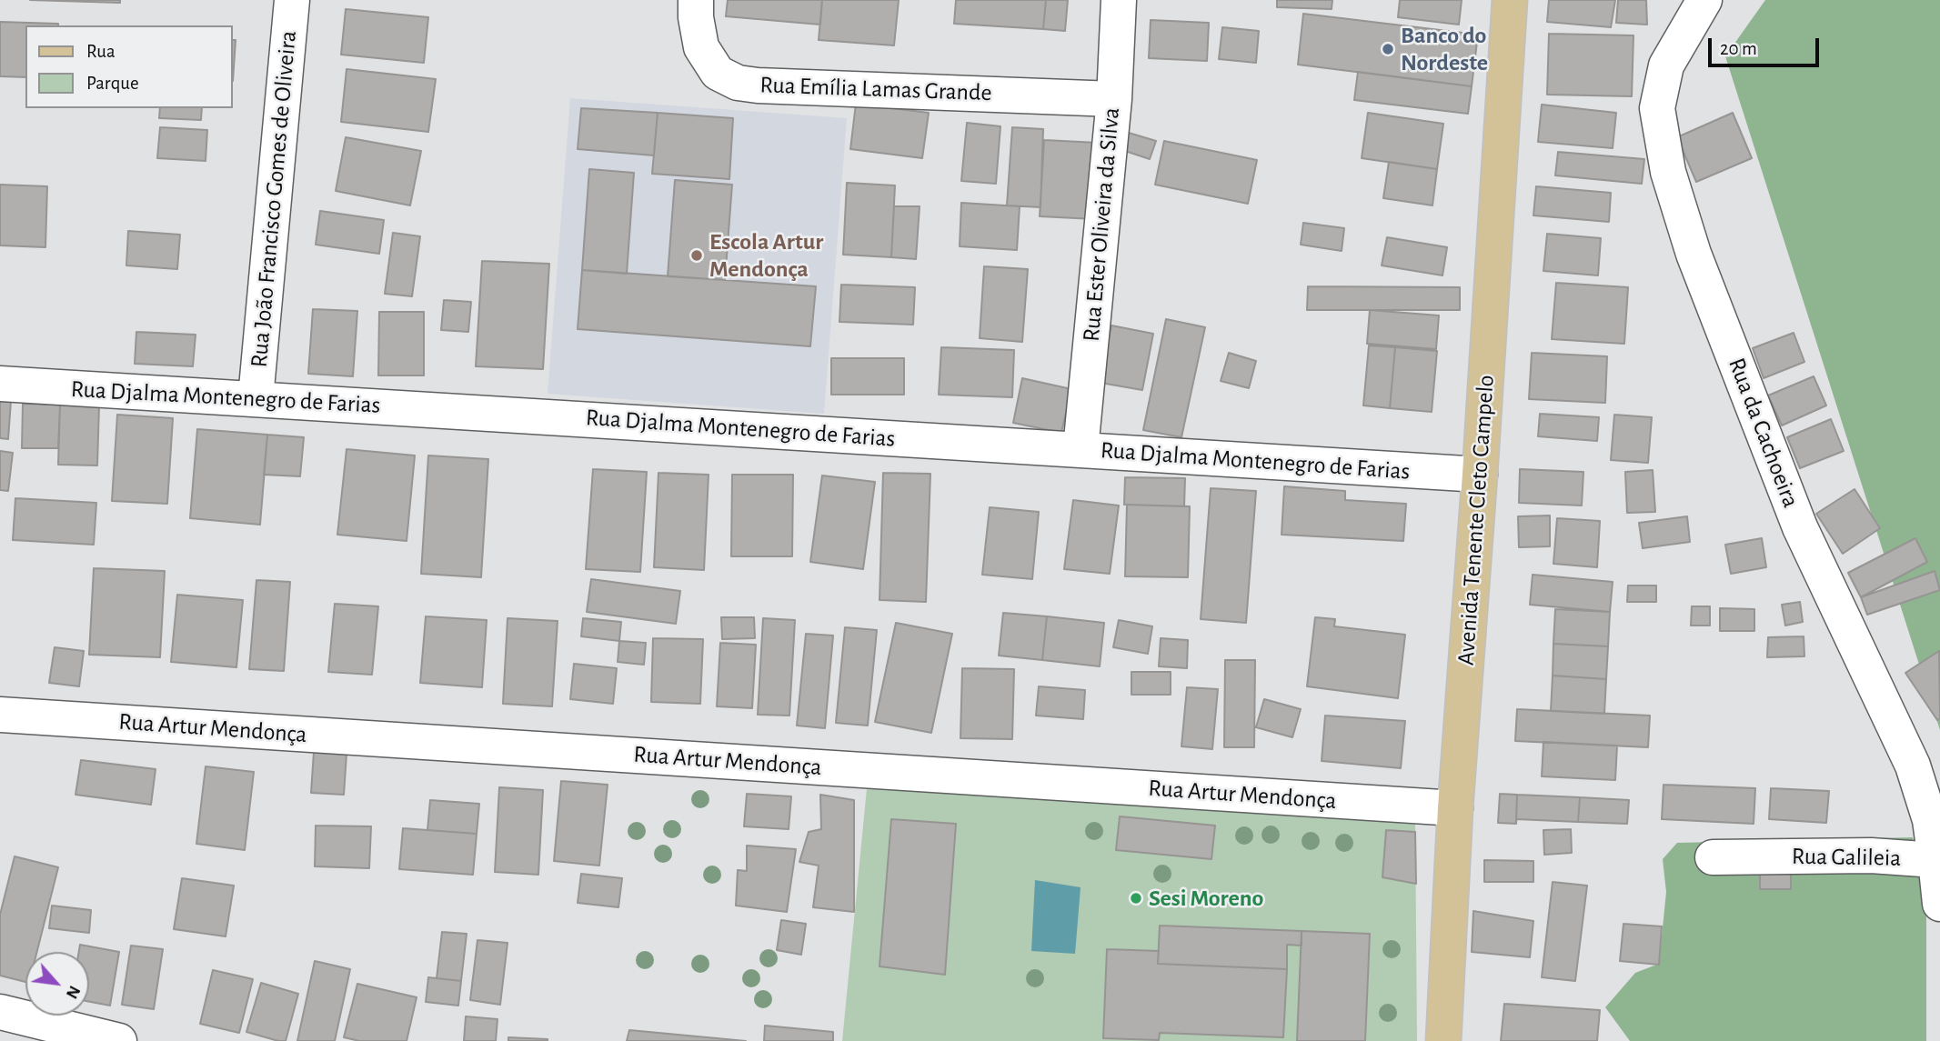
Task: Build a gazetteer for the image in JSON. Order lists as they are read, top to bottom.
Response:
{
  "streets": {
    "main road": ["Avenida Tenente Cleto Campelo"],
    "street": [
      "Rua Emília Lamas Grande",
      "Rua João Francisco Gomes de Oliveira",
      "Rua Ester Oliveira da Silva",
      "Rua Djalma Montenegro de Farias",
      "Rua da Cachoeira",
      "Rua Artur Mendonça",
      "Rua Galileia"
    ]
  },
  "crossings": [
    ["Rua Emília Lamas Grande", "Rua Ester Oliveira da Silva"],
    ["Rua João Francisco Gomes de Oliveira", "Rua Djalma Montenegro de Farias"],
    ["Rua Ester Oliveira da Silva", "Rua Djalma Montenegro de Farias"],
    ["Rua Djalma Montenegro de Farias", "Avenida Tenente Cleto Campelo"],
    ["Rua da Cachoeira", "Rua Galileia"],
    ["Avenida Tenente Cleto Campelo", "Rua Artur Mendonça"]
  ],
  "places": ["Banco do Nordeste", "Escola Artur Mendonça", "Sesi Moreno"],
  "legend": ["Rua", "Parque"],
  "scale_bar": "20 m",
  "north": "bottom right"
}
